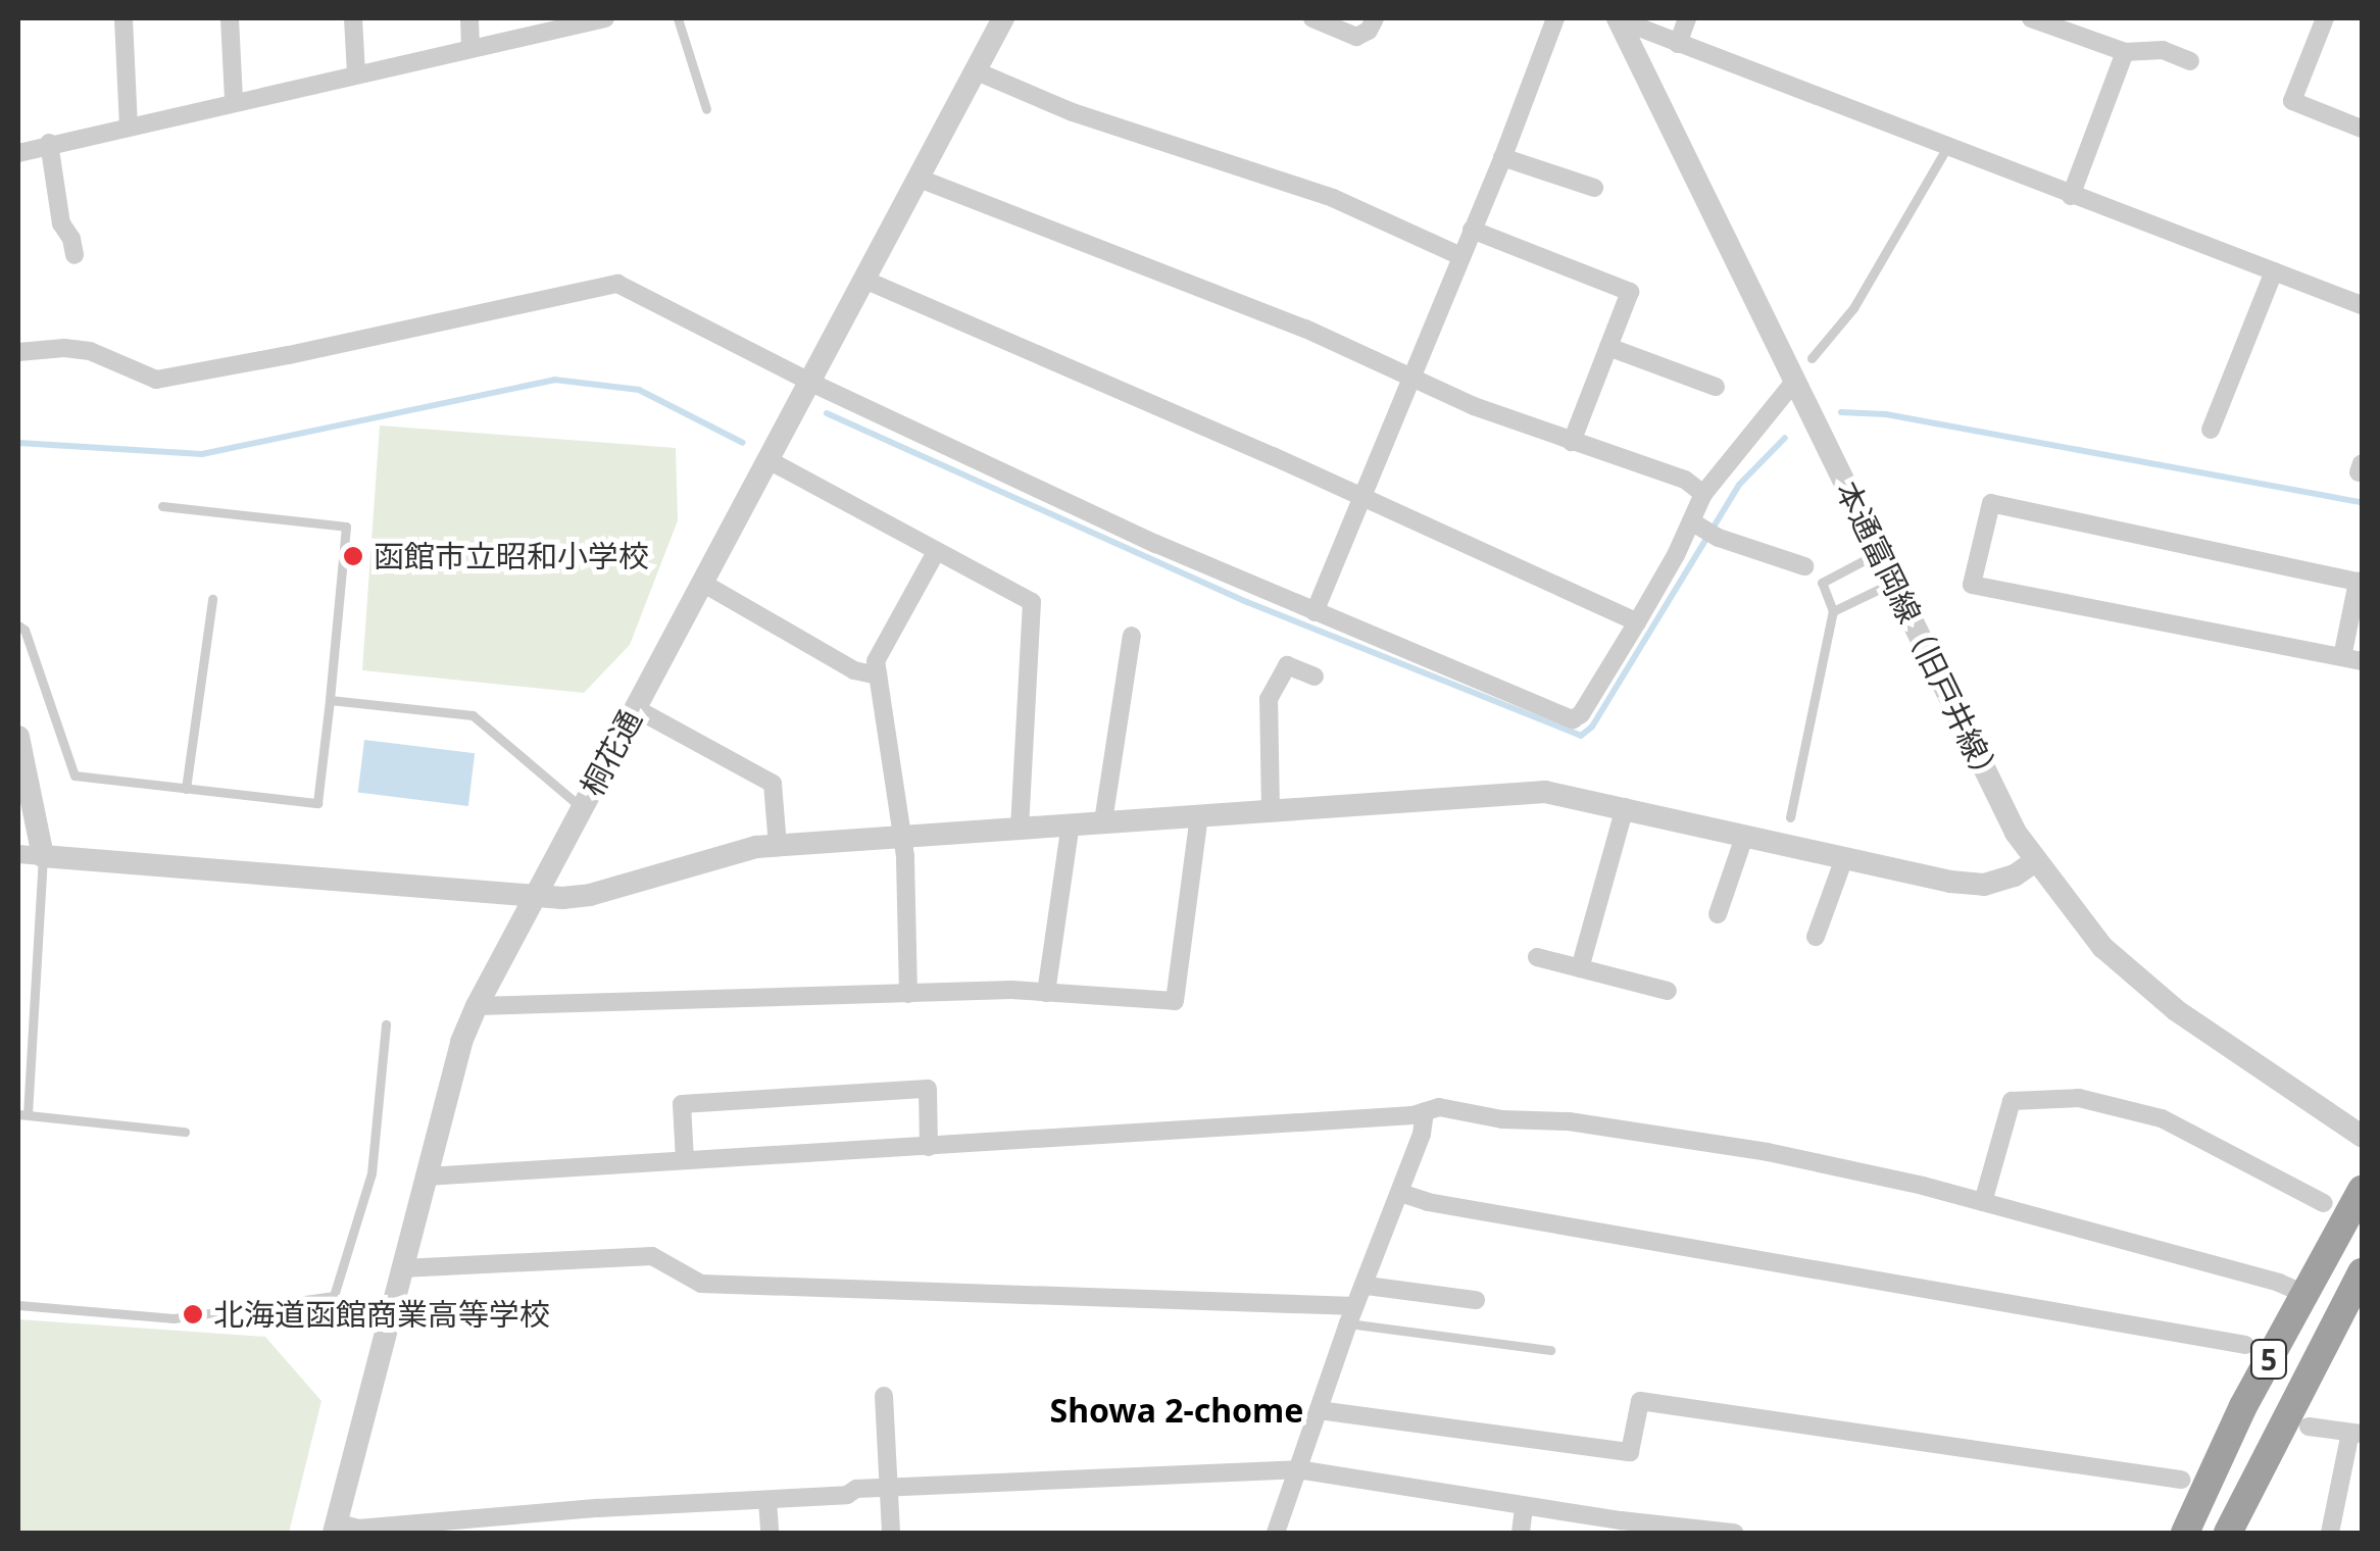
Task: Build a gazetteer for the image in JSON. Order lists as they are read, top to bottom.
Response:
{
  "streets": {
    "highway": ["5"],
    "street": ["本通富岡線（旧戸井線）", "桐花通"]
  },
  "districts": ["Showa 2-chome"],
  "places": ["函館市立昭和小学校", "北海道函館商業高等学校"]
}
